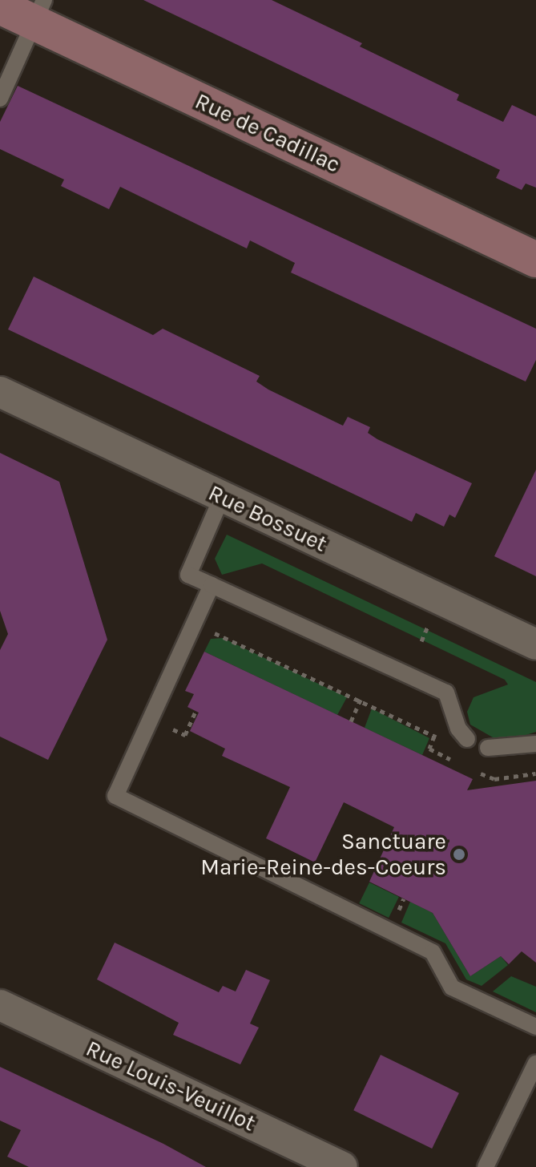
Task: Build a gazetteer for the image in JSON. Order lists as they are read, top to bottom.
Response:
{
  "streets": {
    "street": ["Rue de Cadillac", "Rue Bossuet", "Rue Louis-Veuillot"]
  },
  "places": ["Sanctuare Marie-Reine-des-Coeurs"]
}
